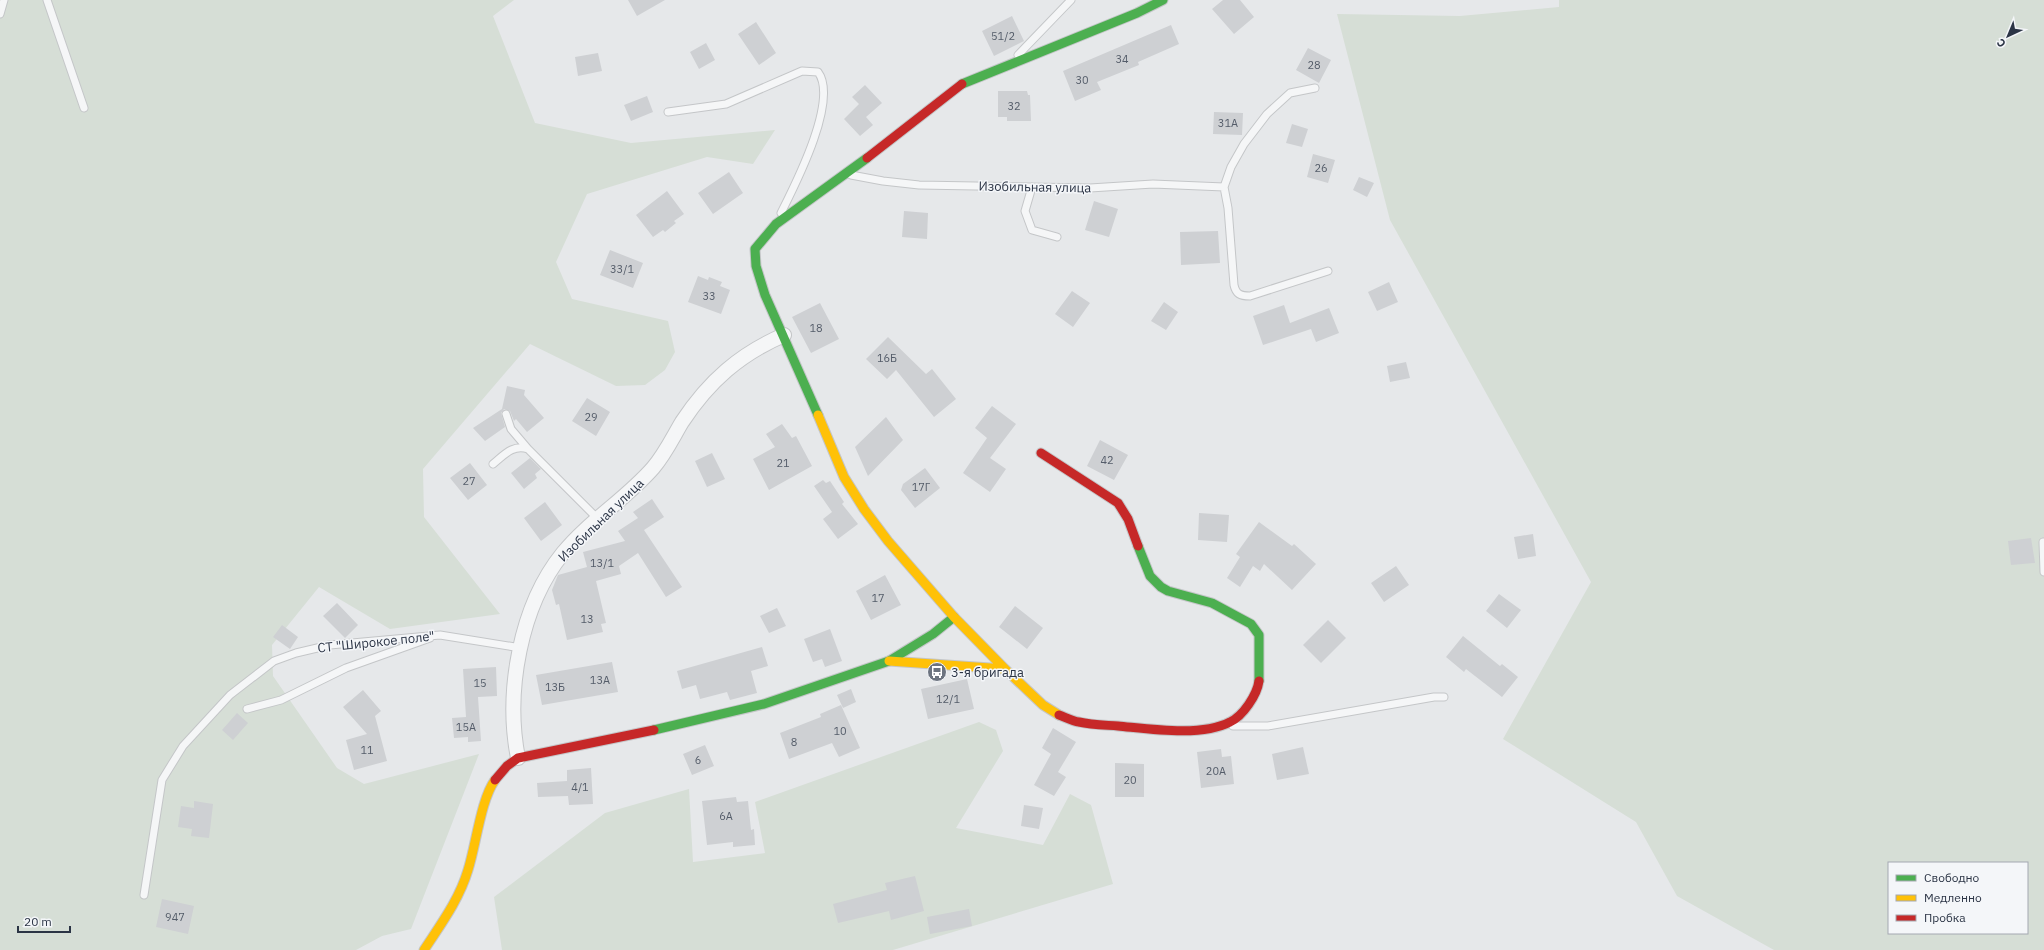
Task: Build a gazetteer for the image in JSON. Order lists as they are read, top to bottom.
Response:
{
  "streets": {
    "street": ["Изобильная улица"],
    "lane": ["СТ \"Широкое поле\""]
  },
  "crossings": [
    ["Изобильная улица", "СТ \"Широкое поле\""]
  ],
  "places": {
    "bus stop": ["3-я бригада"]
  },
  "house_numbers": [
    "51/2",
    "34",
    "28",
    "30",
    "32",
    "31А",
    "26",
    "33/1",
    "33",
    "18",
    "16Б",
    "29",
    "42",
    "21",
    "27",
    "17Г",
    "13/1",
    "17",
    "13",
    "13А",
    "15",
    "13Б",
    "12/1",
    "15А",
    "10",
    "8",
    "11",
    "6",
    "20А",
    "20",
    "4/1",
    "6А",
    "947"
  ],
  "legend": ["Свободно", "Медленно", "Пробка"],
  "scale_bar": "20 m",
  "north": "bottom left"
}
